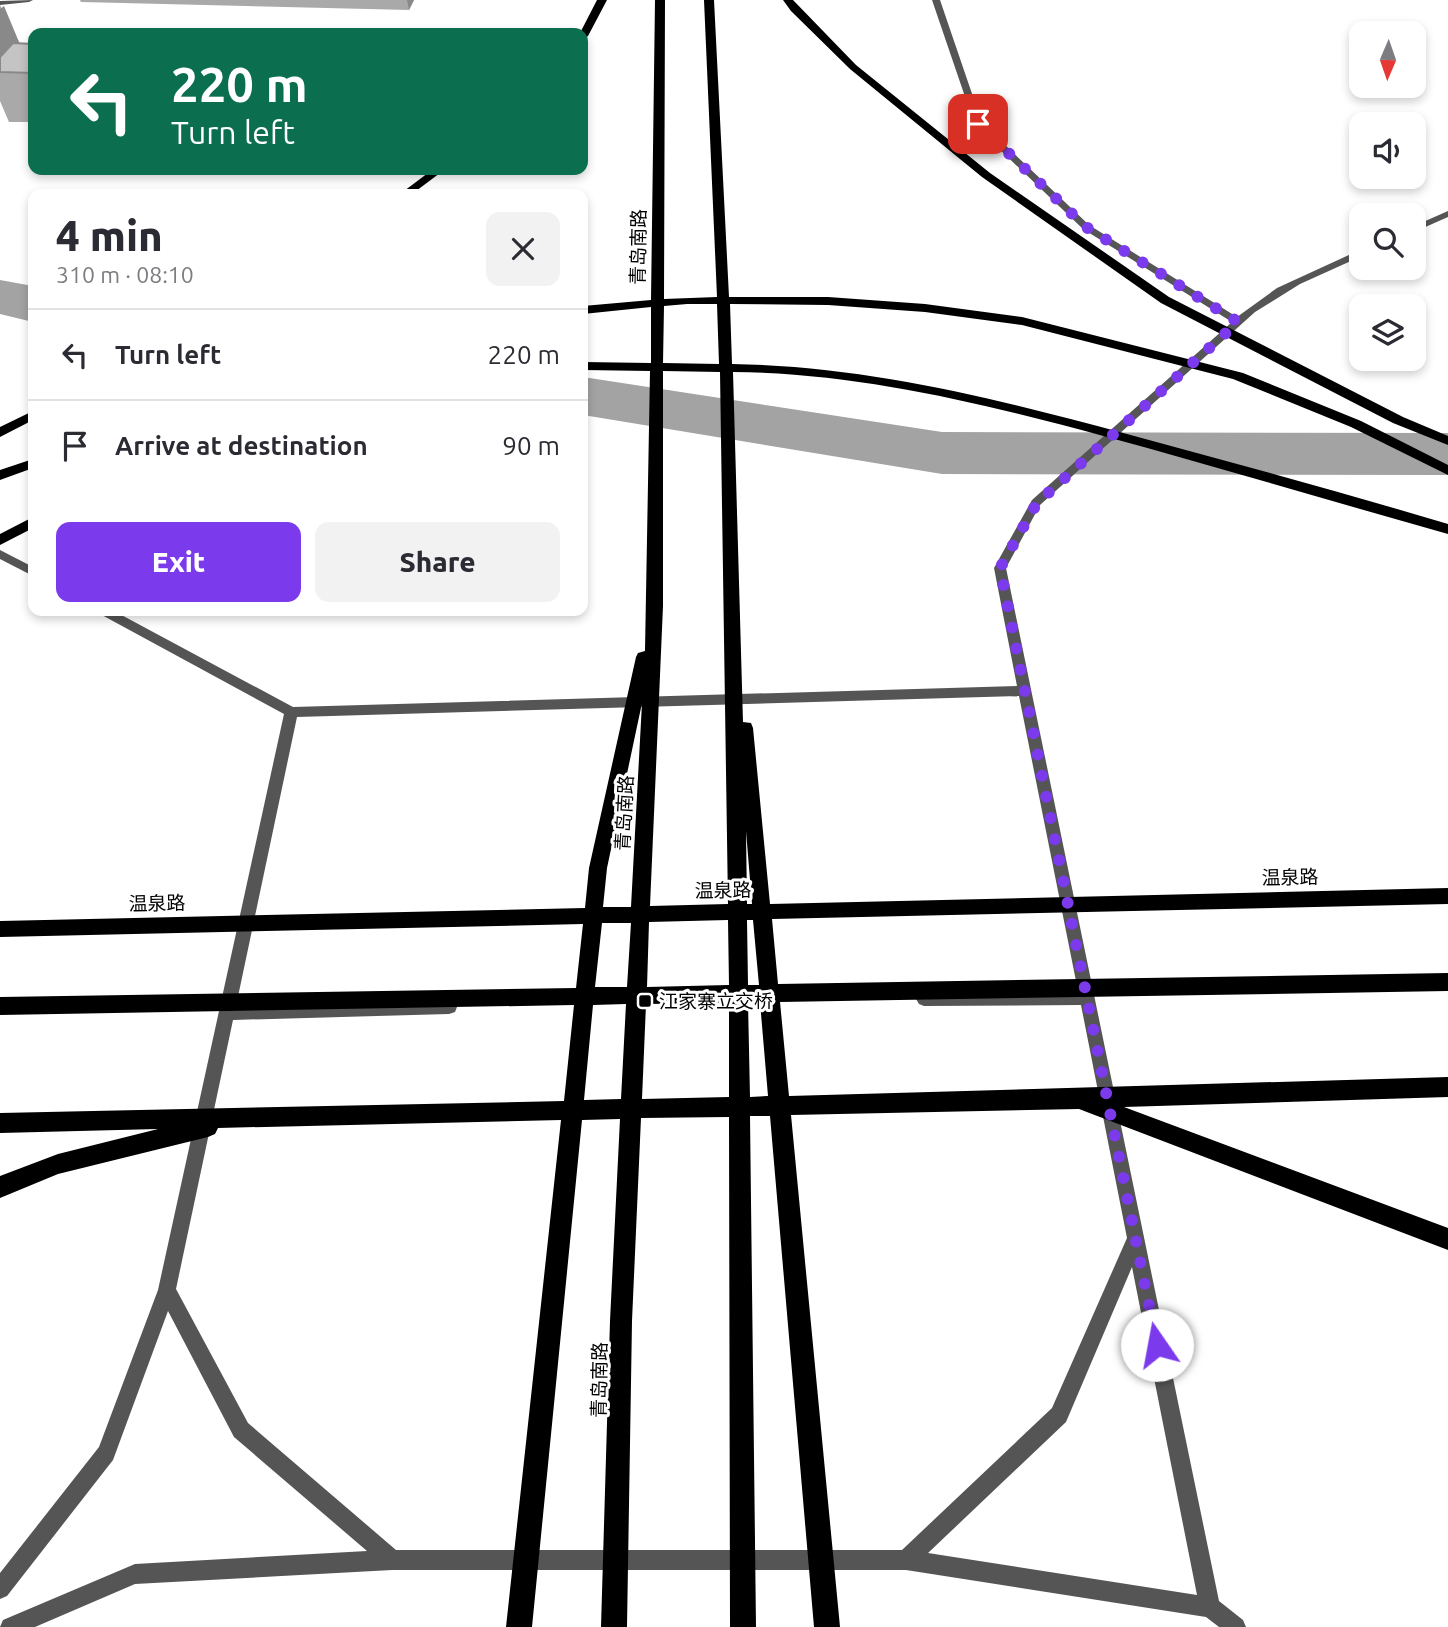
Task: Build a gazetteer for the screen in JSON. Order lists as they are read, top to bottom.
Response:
{
  "streets": {
    "main road": ["青岛南路", "温泉路"]
  },
  "places": {
    "transit": ["江家寨立交桥"]
  },
  "north": "bottom",
  "page": {
    "turn": ["220 m", "Turn left"],
    "heading": ["4 min", "310 m · 08:10"],
    "list": [
      {
        "name": "Turn left",
        "value": "220 m"
      },
      {
        "name": "Arrive at destination",
        "value": "90 m"
      }
    ],
    "buttons": ["Exit", "Share"]
  }
}
